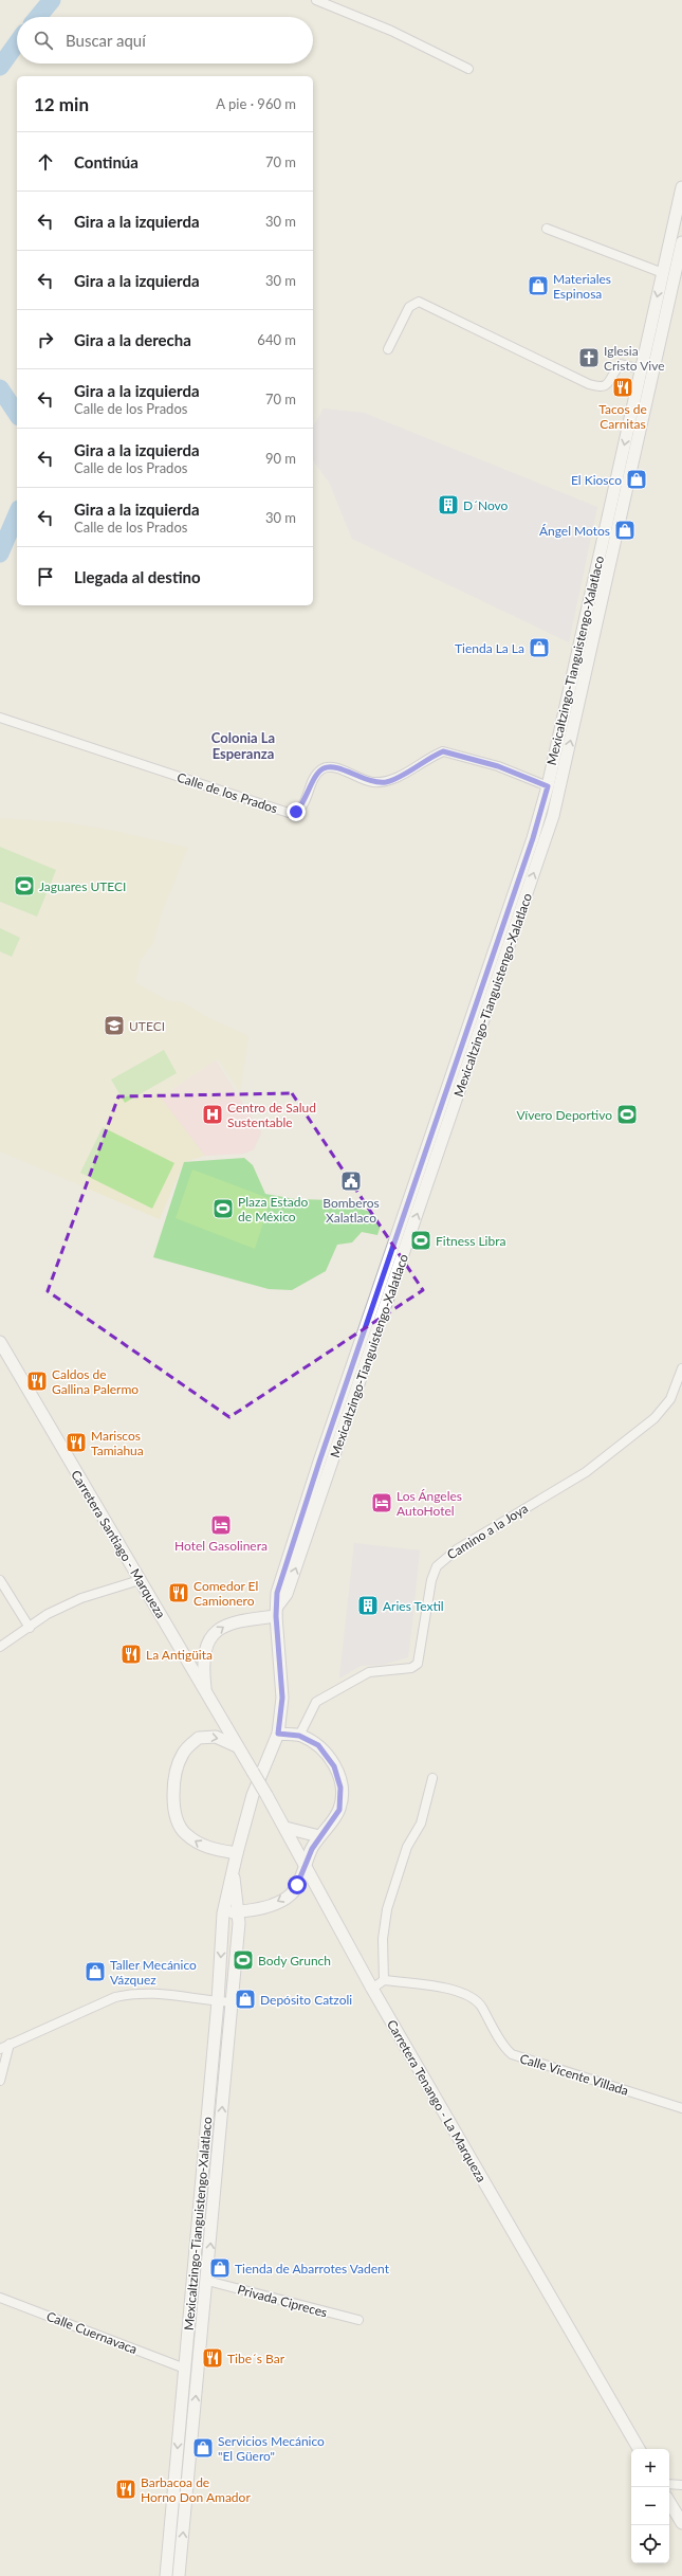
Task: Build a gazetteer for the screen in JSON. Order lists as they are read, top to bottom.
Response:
{
  "streets": {
    "main road": ["Mexicaltzingo-Tianguistengo-Xalatlaco", "Carretera Santiago - Marqueza", "Carretera Tenango - La Marqueza"],
    "street": [
      "Calle de los Prados",
      "Camino a la Joya",
      "Calle Vicente Villada",
      "Privada Cipreces",
      "Calle Cuernavaca"
    ]
  },
  "crossings": [
    ["Mexicaltzingo-Tianguistengo-Xalatlaco", "Calle de los Prados"],
    ["Mexicaltzingo-Tianguistengo-Xalatlaco", "Privada Cipreces"],
    ["Mexicaltzingo-Tianguistengo-Xalatlaco", "Calle Cuernavaca"],
    ["Carretera Santiago - Marqueza", "Carretera Tenango - La Marqueza"]
  ],
  "districts": ["Colonia La Esperanza"],
  "places": {
    "shop": [
      "Materiales Espinosa",
      "El Kiosco",
      "Ángel Motos",
      "Tienda La La",
      "Taller Mecánico Vázquez",
      "Depósito Catzoli",
      "Tienda de Abarrotes Vadent",
      "Servicios Mecánico \"El Güero\""
    ],
    "church": ["Iglesia Cristo Vive"],
    "restaurant": [
      "Tacos de Carnitas",
      "Caldos de Gallina Palermo",
      "Mariscos Tamiahua",
      "Comedor El Camionero",
      "La Antigüita",
      "Tibe´s Bar",
      "Barbacoa de Horno Don Amador"
    ],
    "building": ["D´Novo", "Aries Textil"],
    "sports": [
      "Jaguares UTECI",
      "Vívero Deportivo",
      "Plaza Estado de México",
      "Fitness Libra",
      "Body Grunch"
    ],
    "school or university": ["UTECI"],
    "hospital": ["Centro de Salud Sustentable"],
    "public building": ["Bomberos Xalatlaco"],
    "hotel": ["Los Ángeles AutoHotel", "Hotel Gasolinera"]
  },
  "page": {
    "search": "Buscar aquí",
    "heading": ["12 min", "A pie · 960 m"],
    "list": [
      ["Continúa", "70 m"],
      ["Gira a la izquierda", "30 m"],
      ["Gira a la izquierda", "30 m"],
      ["Gira a la derecha", "640 m"],
      ["Gira a la izquierda", "Calle de los Prados", "70 m"],
      ["Gira a la izquierda", "Calle de los Prados", "90 m"],
      ["Gira a la izquierda", "Calle de los Prados", "30 m"],
      "Llegada al destino"
    ],
    "map_buttons": ["+", "−"]
  }
}
